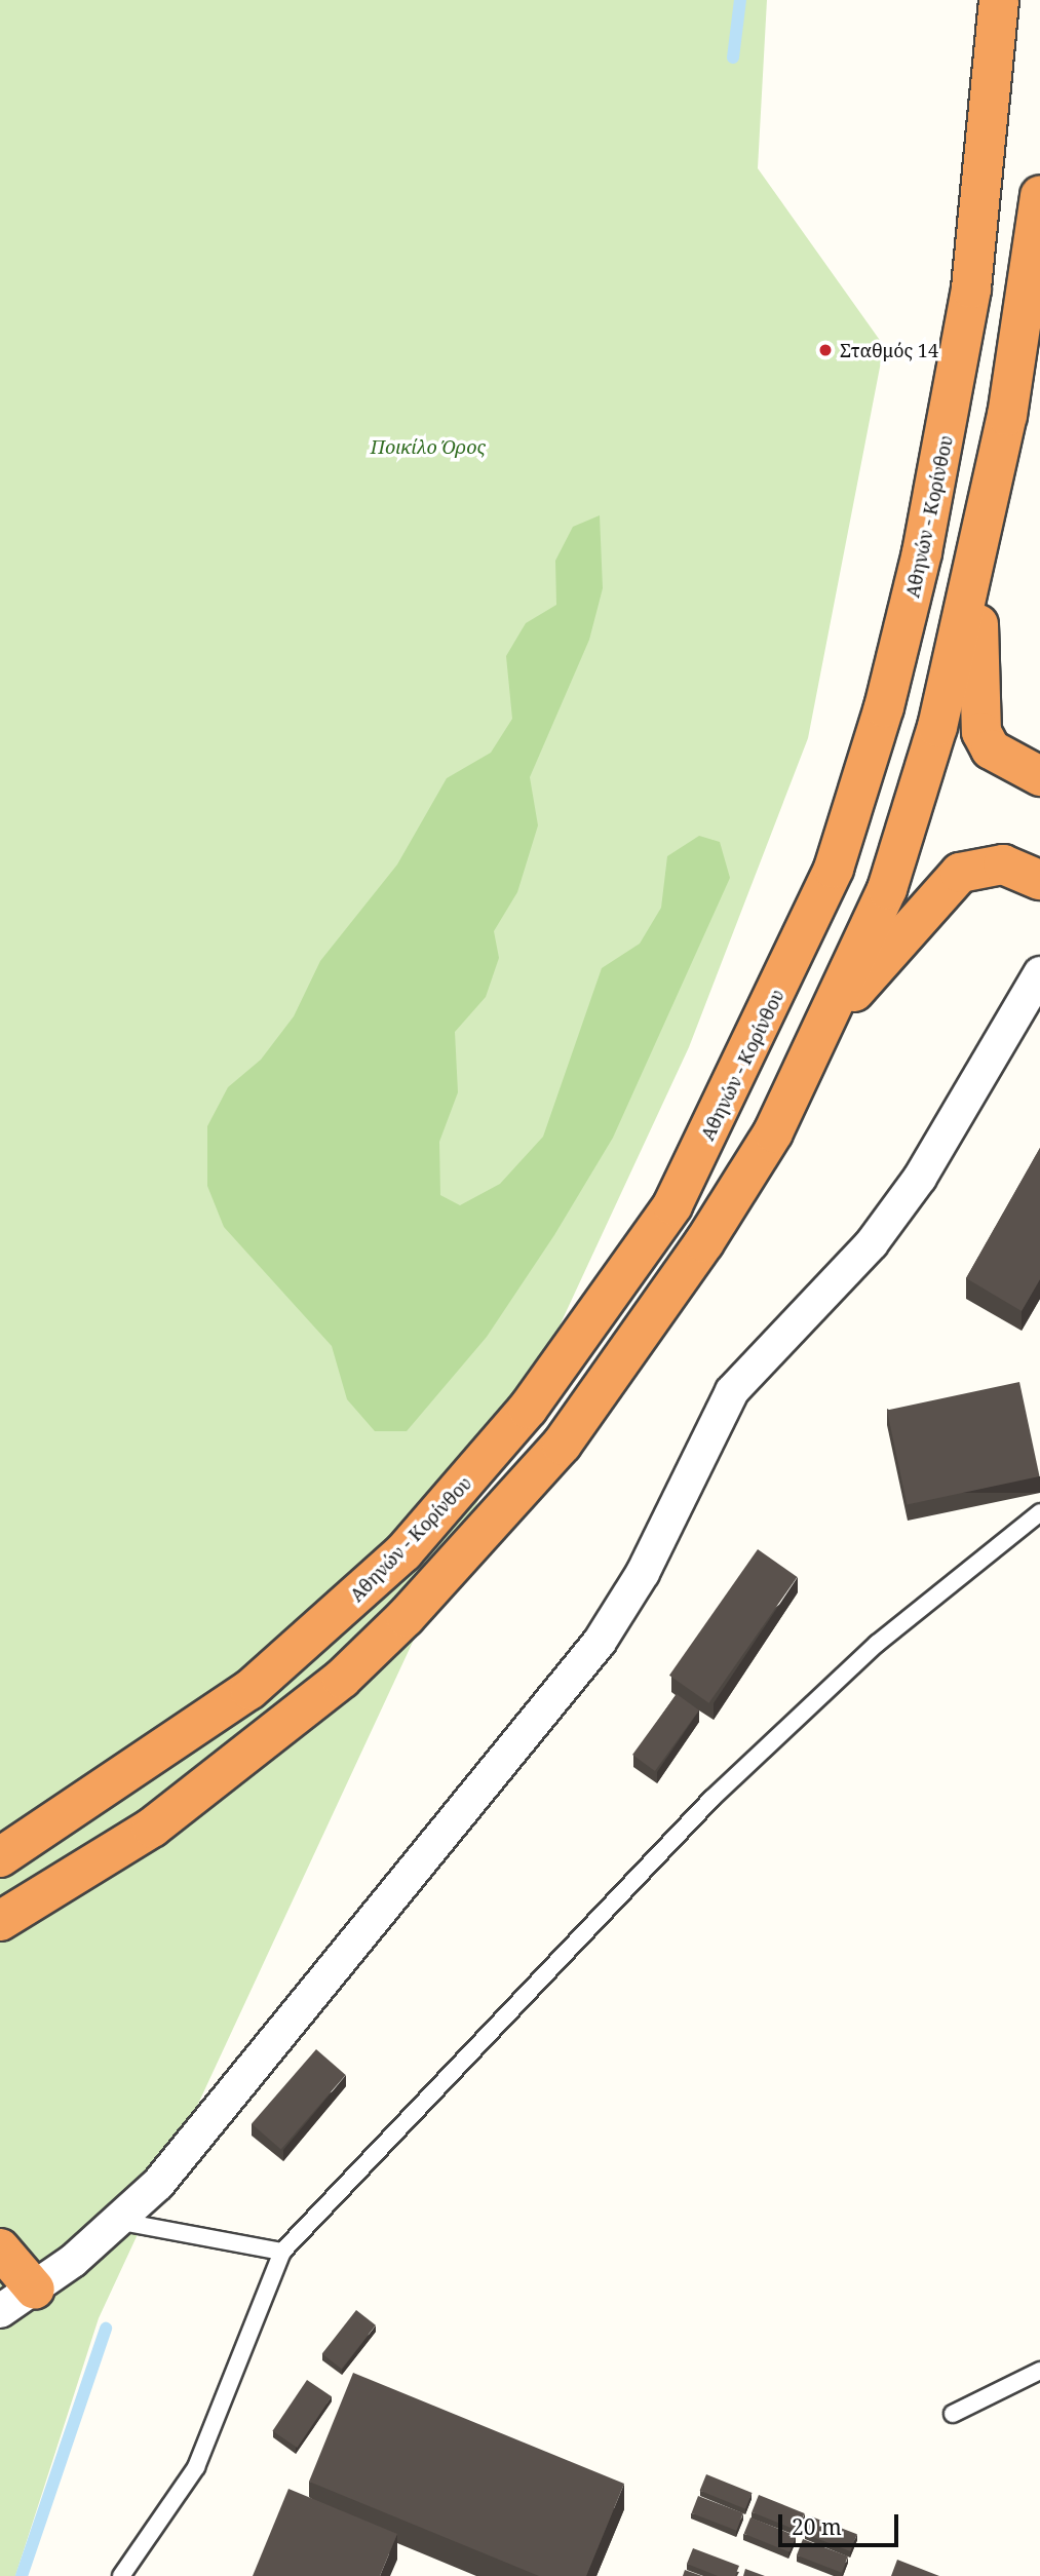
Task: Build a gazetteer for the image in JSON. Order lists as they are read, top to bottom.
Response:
{
  "streets": {
    "highway": ["Αθηνών - Κορίνθου"]
  },
  "parks": ["Ποικίλο Όρος"],
  "places": ["Σταθμός 14"],
  "scale_bar": "20 m"
}
